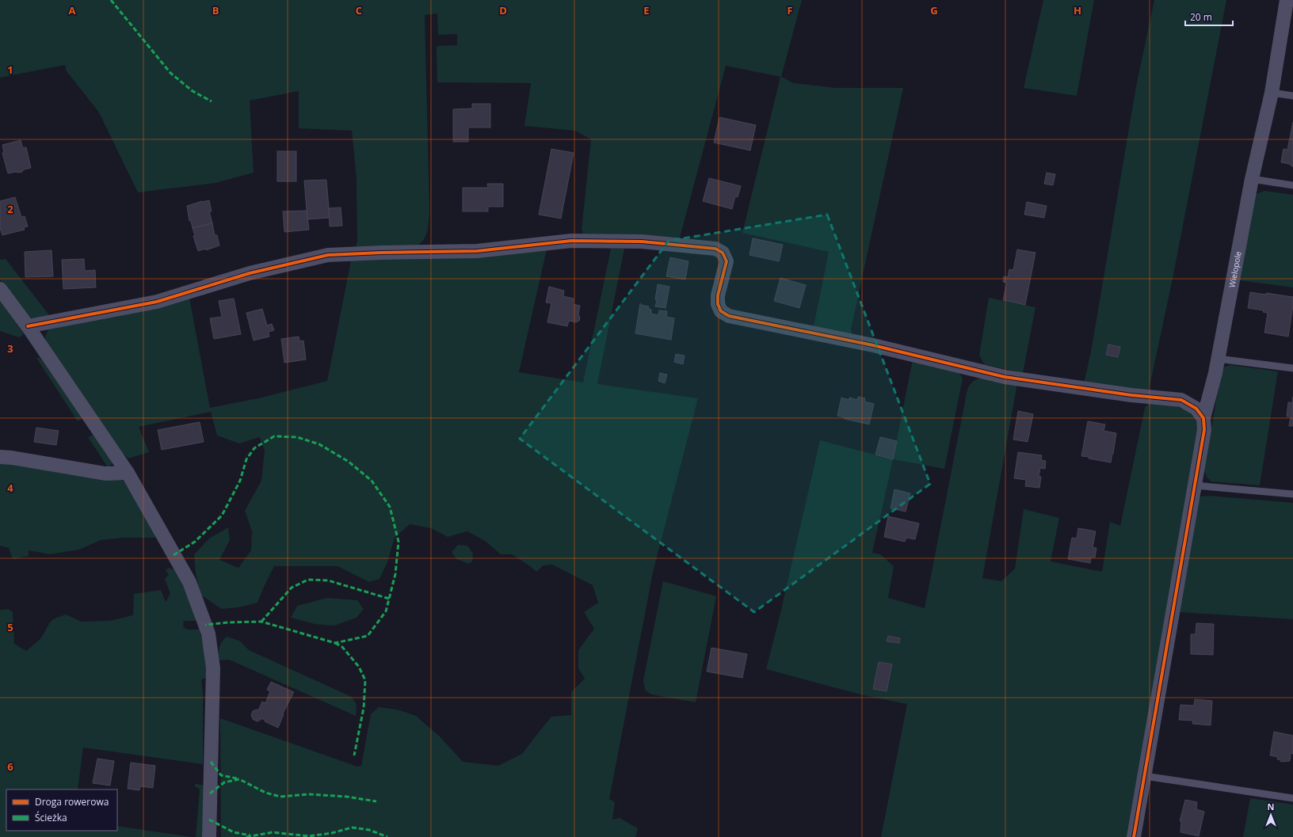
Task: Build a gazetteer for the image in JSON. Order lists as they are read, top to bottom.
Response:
{
  "streets": {
    "street": ["Wielopole"]
  },
  "legend": ["Droga rowerowa", "Ścieżka"],
  "scale_bar": "20 m",
  "north": "top",
  "grid": {
    "columns": [
      "A",
      "B",
      "C",
      "D",
      "E",
      "F",
      "G",
      "H"
    ],
    "rows": [
      "1",
      "2",
      "3",
      "4",
      "5",
      "6"
    ]
  }
}
